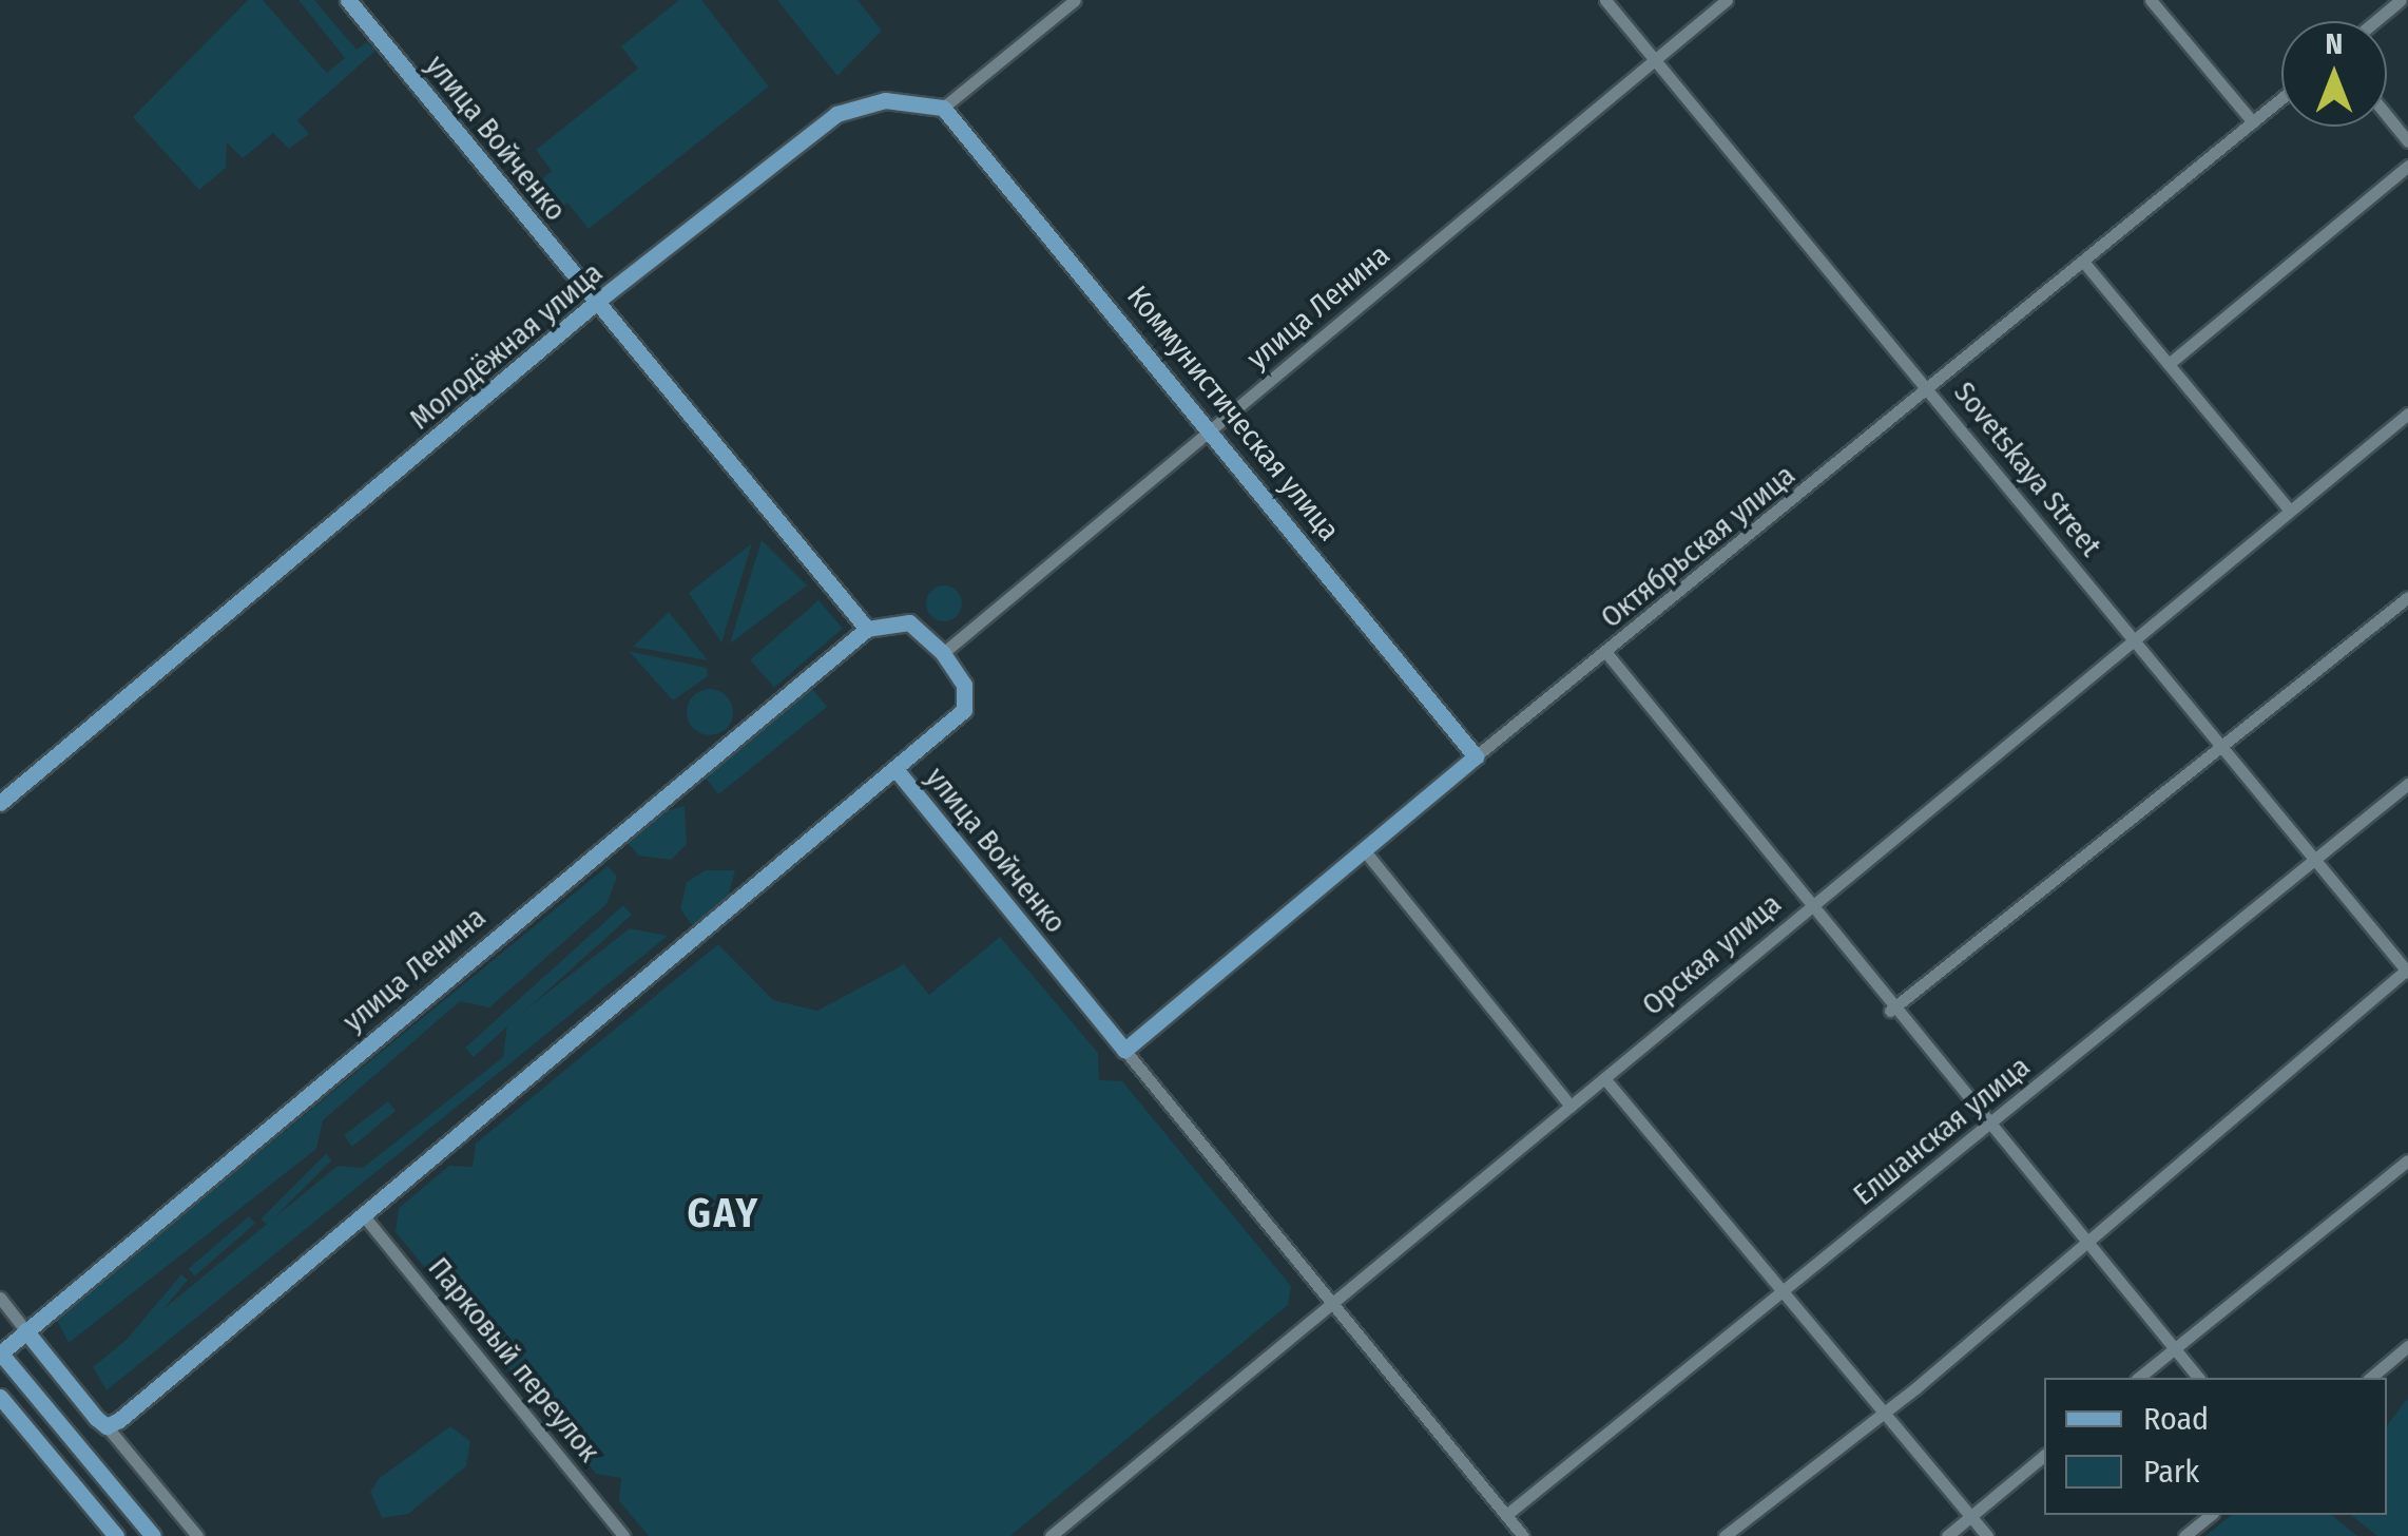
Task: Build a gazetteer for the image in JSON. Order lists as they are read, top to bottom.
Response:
{
  "streets": {
    "main road": [
      "улица Войченко",
      "улица Ленина",
      "Молодёжная улица",
      "Коммунистическая улица",
      "Октябрьская улица"
    ],
    "street": [
      "Sovetskaya Street",
      "Орская улица",
      "Елшанская улица",
      "Парковый переулок"
    ]
  },
  "crossings": [
    ["улица Войченко", "улица Ленина"],
    ["улица Войченко", "Молодёжная улица"],
    ["улица Войченко", "Октябрьская улица"],
    ["улица Войченко", "Орская улица"],
    ["улица Войченко", "Елшанская улица"],
    ["улица Ленина", "Коммунистическая улица"],
    ["улица Ленина", "Sovetskaya Street"],
    ["Молодёжная улица", "Коммунистическая улица"],
    ["Коммунистическая улица", "Октябрьская улица"],
    ["Sovetskaya Street", "Октябрьская улица"],
    ["Sovetskaya Street", "Орская улица"],
    ["Sovetskaya Street", "Елшанская улица"]
  ],
  "districts": ["GAY"],
  "legend": ["Road", "Park"],
  "north": "top"
}
